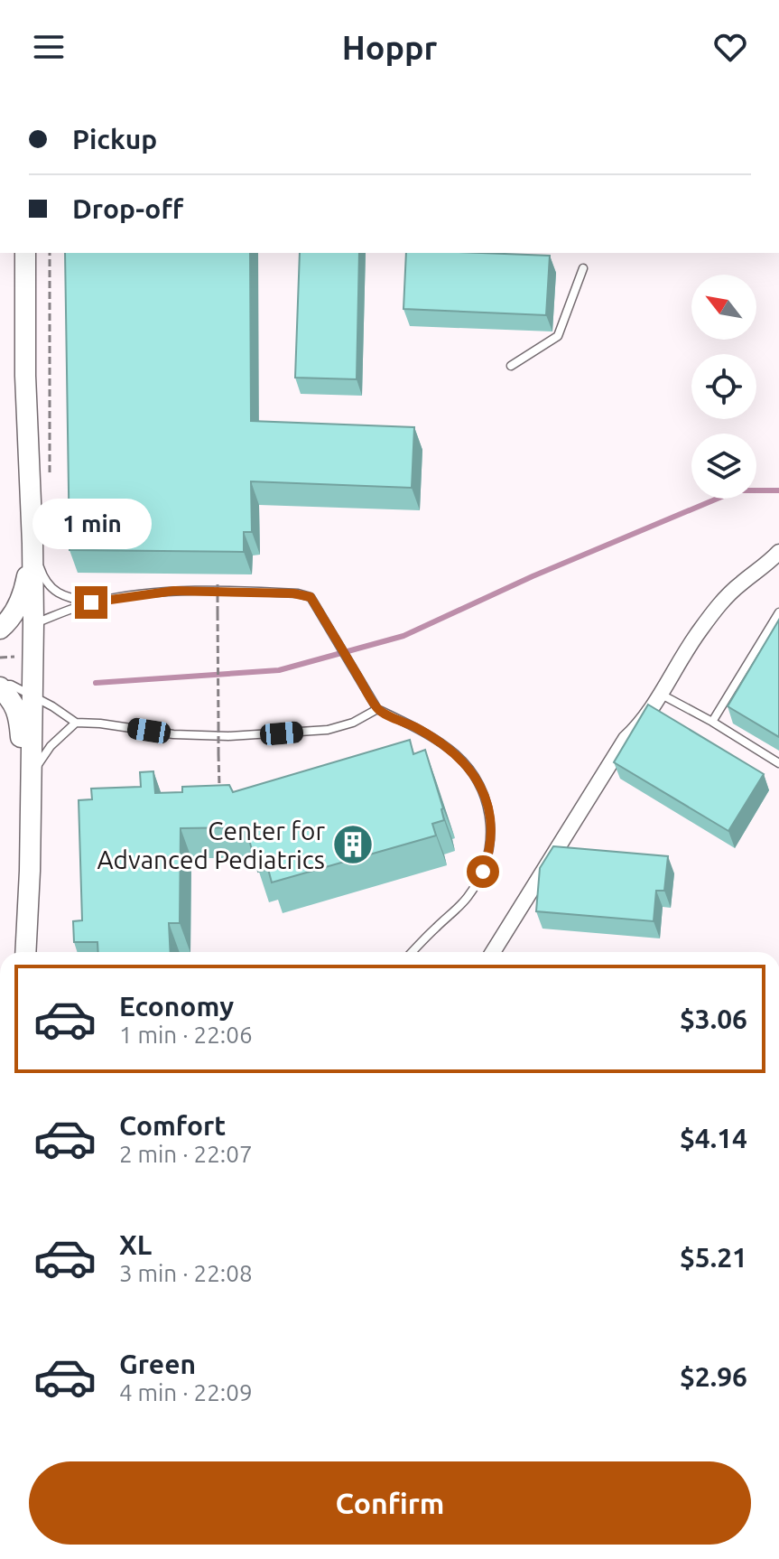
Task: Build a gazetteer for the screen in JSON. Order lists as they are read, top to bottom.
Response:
{
  "places": {
    "building": ["Center for Advanced Pediatrics"]
  },
  "north": "top left",
  "page": {
    "header": "Hoppr",
    "banner": ["Pickup", "Drop-off"],
    "bubble": "1 min",
    "list": [
      {
        "name": "Economy",
        "note": "1 min · 22:06",
        "value": "$3.06"
      },
      {
        "name": "Comfort",
        "note": "2 min · 22:07",
        "value": "$4.14"
      },
      {
        "name": "XL",
        "note": "3 min · 22:08",
        "value": "$5.21"
      },
      {
        "name": "Green",
        "note": "4 min · 22:09",
        "value": "$2.96"
      }
    ],
    "buttons": "Confirm"
  }
}
